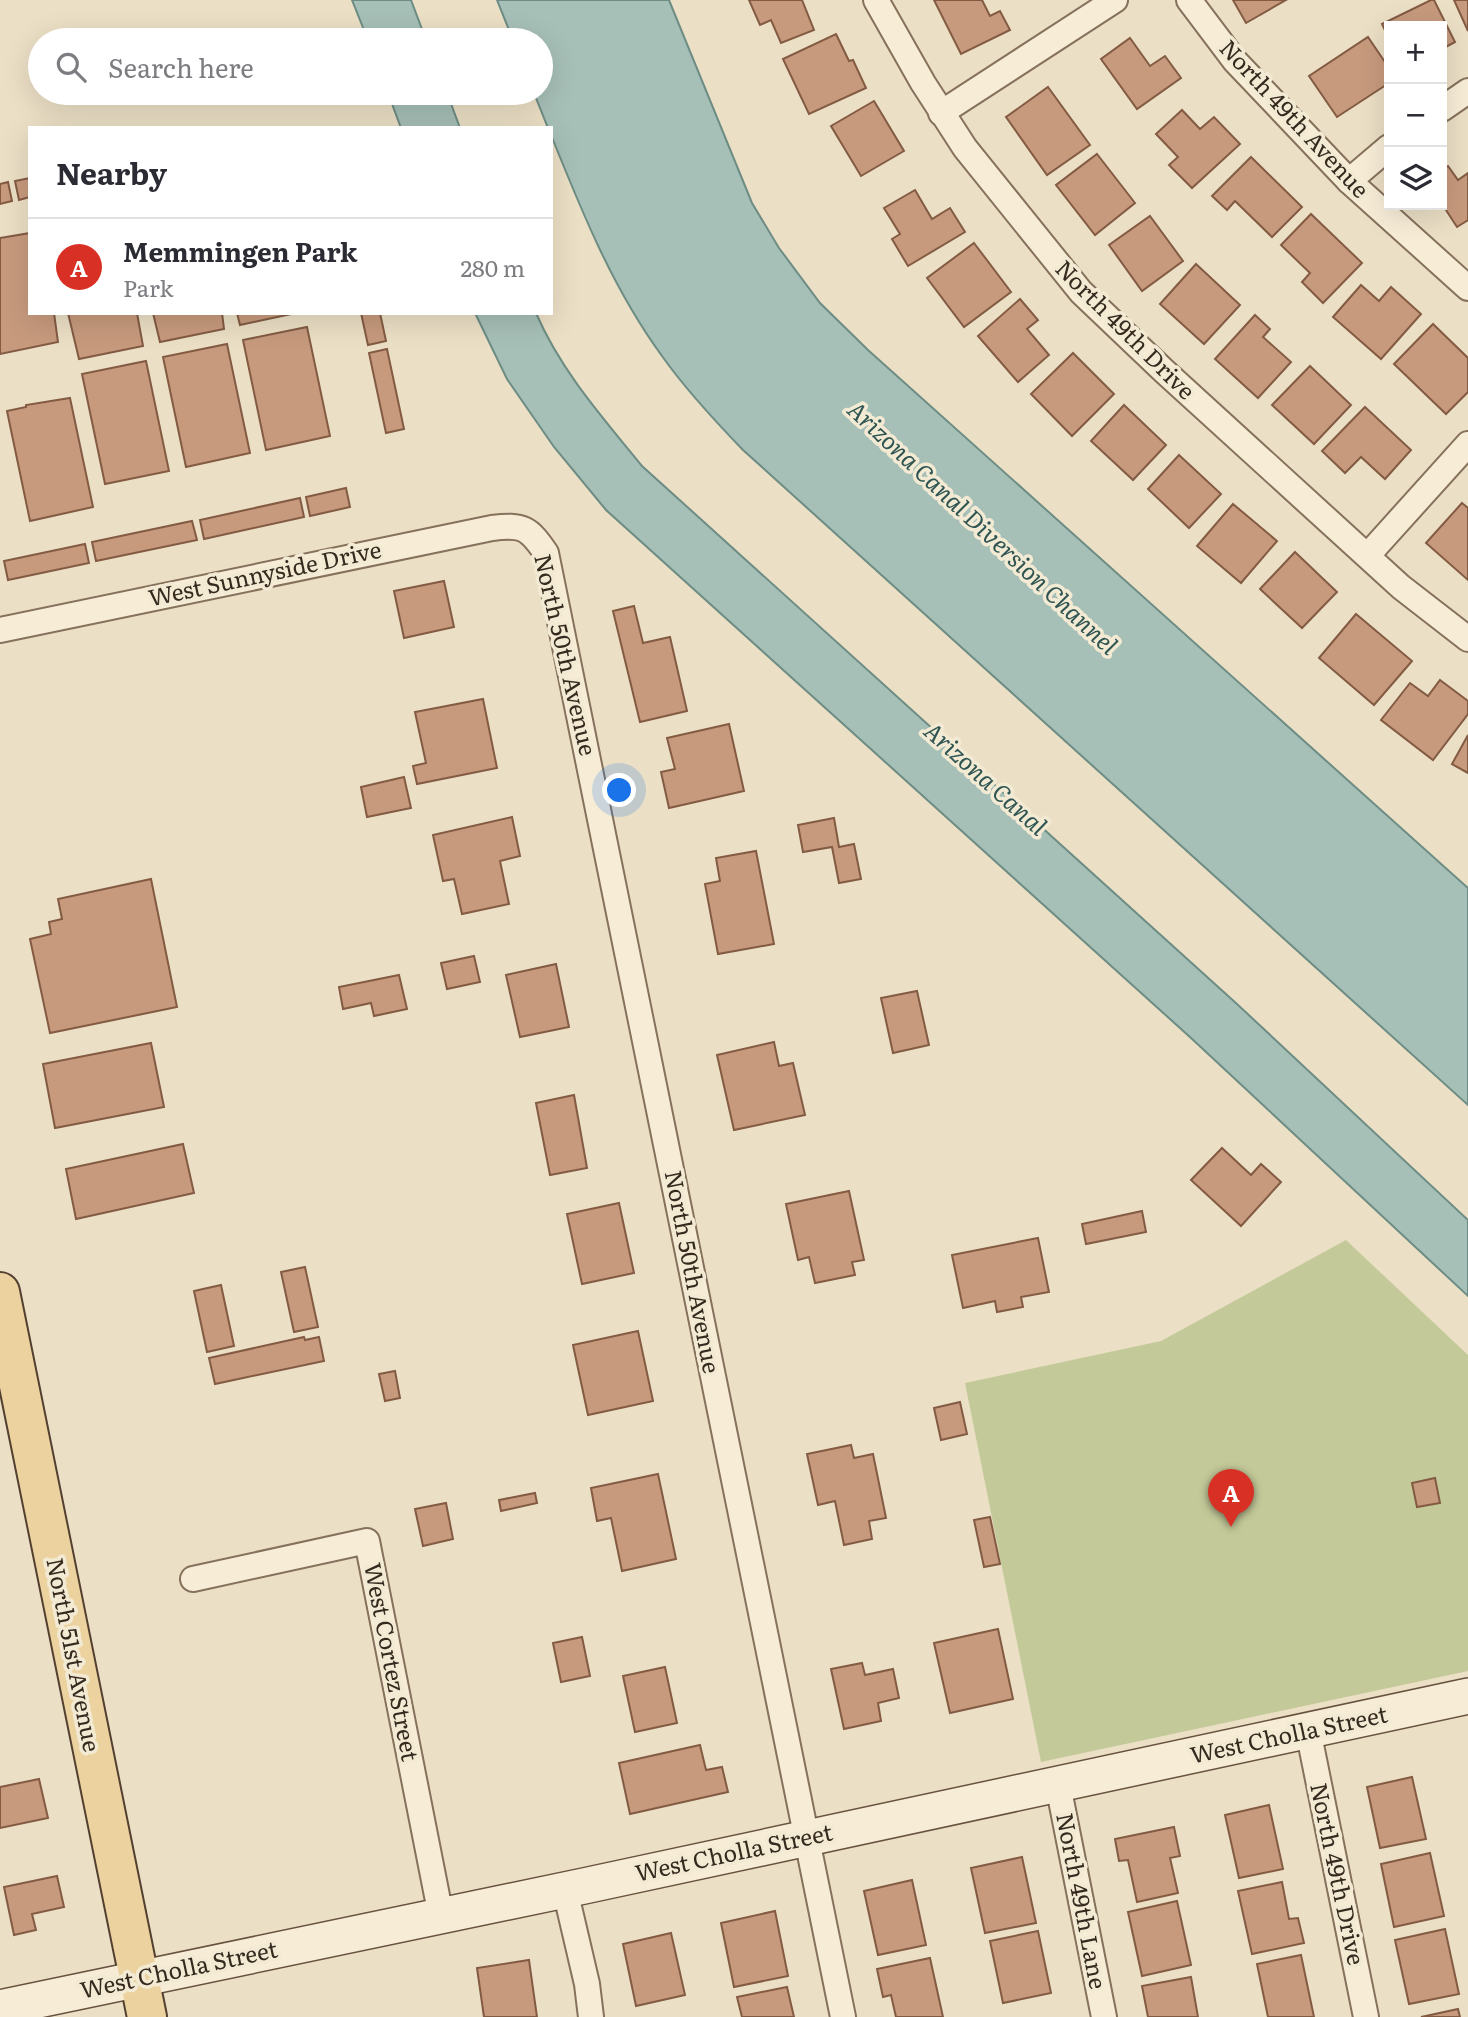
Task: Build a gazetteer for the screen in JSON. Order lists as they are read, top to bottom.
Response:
{
  "streets": {
    "main road": ["North 51st Avenue"],
    "street": [
      "North 49th Avenue",
      "North 49th Drive",
      "West Sunnyside Drive",
      "North 50th Avenue",
      "West Cortez Street",
      "West Cholla Street",
      "North 49th Lane"
    ]
  },
  "crossings": [
    ["North 49th Drive", "West Cholla Street"],
    ["West Sunnyside Drive", "North 50th Avenue"],
    ["North 50th Avenue", "West Cholla Street"],
    ["North 51st Avenue", "West Cholla Street"],
    ["West Cortez Street", "West Cholla Street"],
    ["West Cholla Street", "North 49th Lane"]
  ],
  "water": ["Arizona Canal Diversion Channel", "Arizona Canal"],
  "page": {
    "map_buttons": ["+", "−"],
    "search": "Search here",
    "heading": "Nearby",
    "list": [
      {
        "mark": "A",
        "name": "Memmingen Park",
        "note": "Park",
        "value": "280 m"
      }
    ],
    "pins": "A"
  }
}
